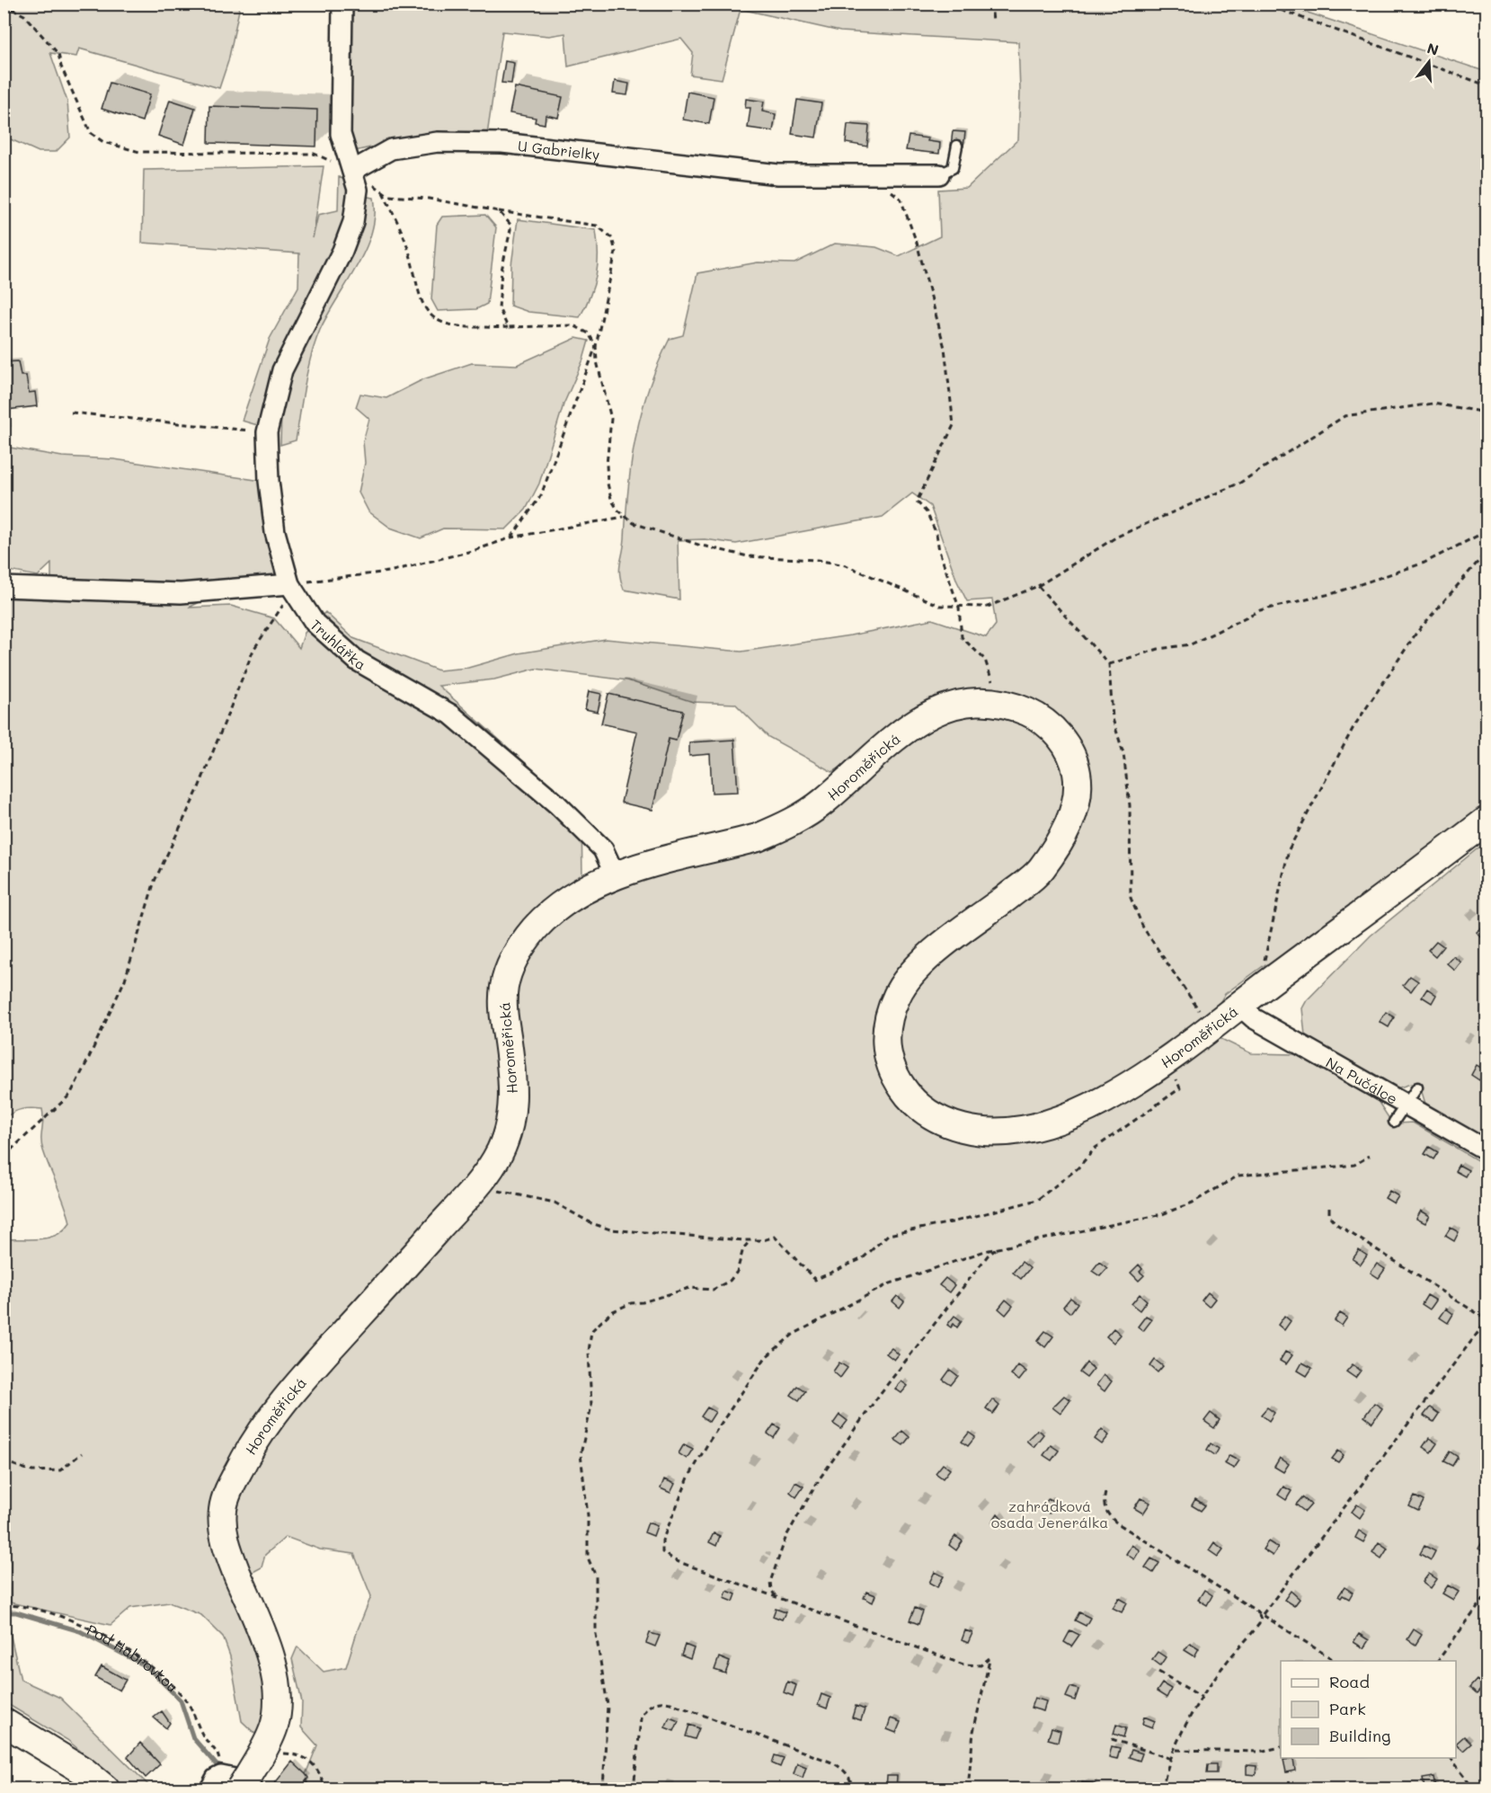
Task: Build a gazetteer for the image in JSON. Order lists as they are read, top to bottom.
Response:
{
  "streets": {
    "main road": ["Horoměřická"],
    "street": ["U Gabrielky", "Truhlářka", "Na Pučálce"],
    "path": ["Pod Habrovkou"]
  },
  "crossings": [
    ["U Gabrielky", "Truhlářka"],
    ["Truhlářka", "Horoměřická"],
    ["Horoměřická", "Na Pučálce"]
  ],
  "parks": ["zahrádková osada Jenerálka"],
  "legend": ["Road", "Park", "Building"],
  "north": "top"
}
